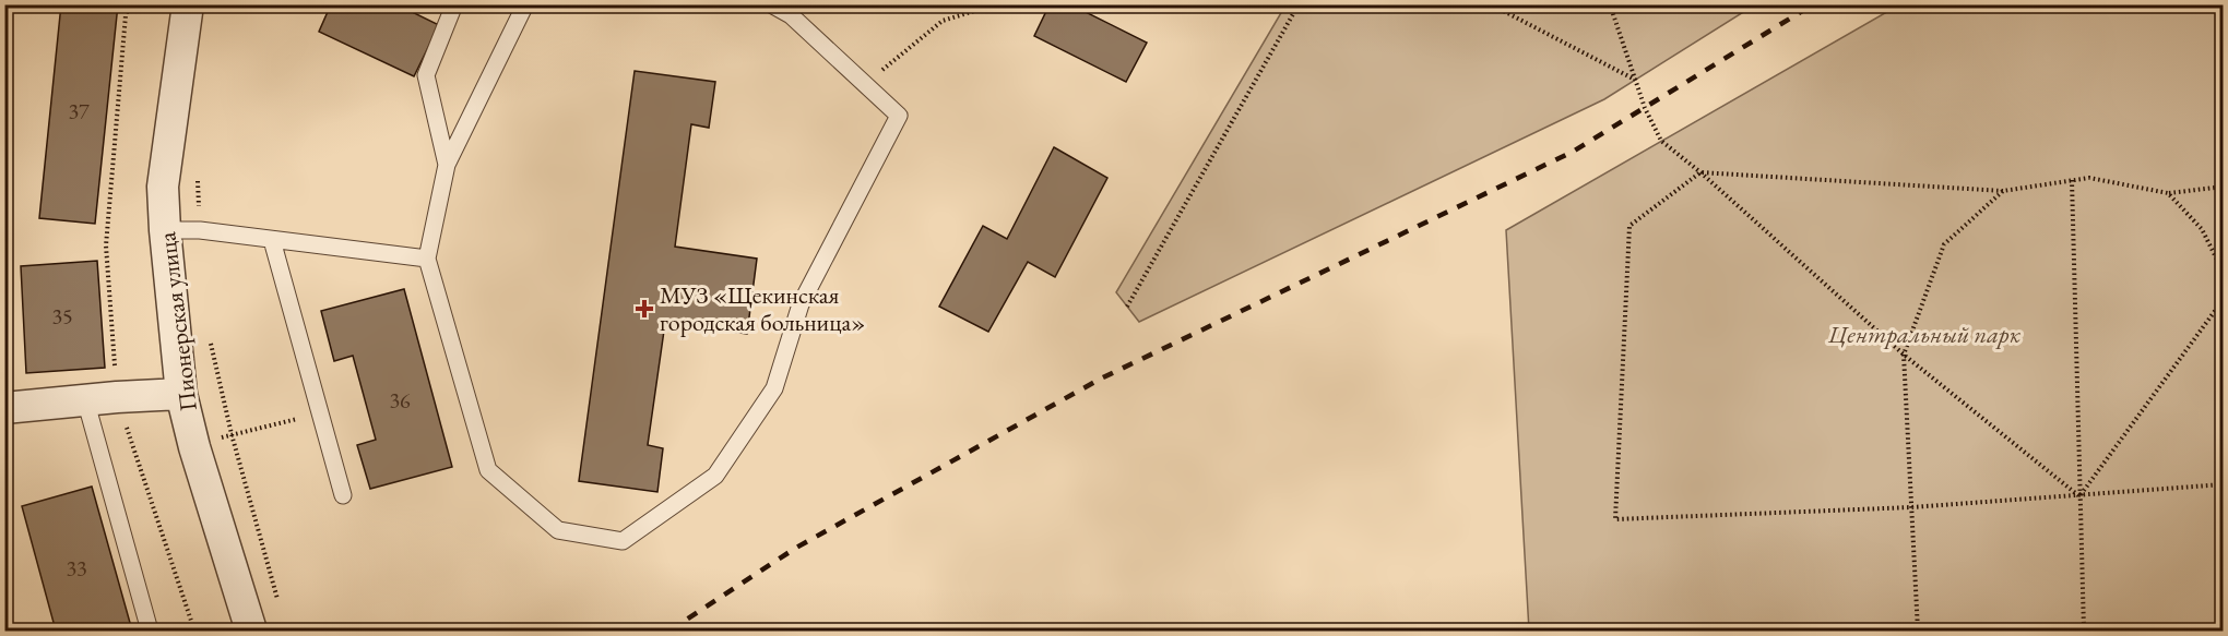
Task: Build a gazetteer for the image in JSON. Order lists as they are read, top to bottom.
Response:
{
  "streets": {
    "street": ["Пионерская улица"]
  },
  "parks": ["Центральный парк"],
  "places": {
    "health": ["МУЗ «Щекинская городская больница»"]
  },
  "house_numbers": [
    "37",
    "35",
    "36",
    "33"
  ]
}
